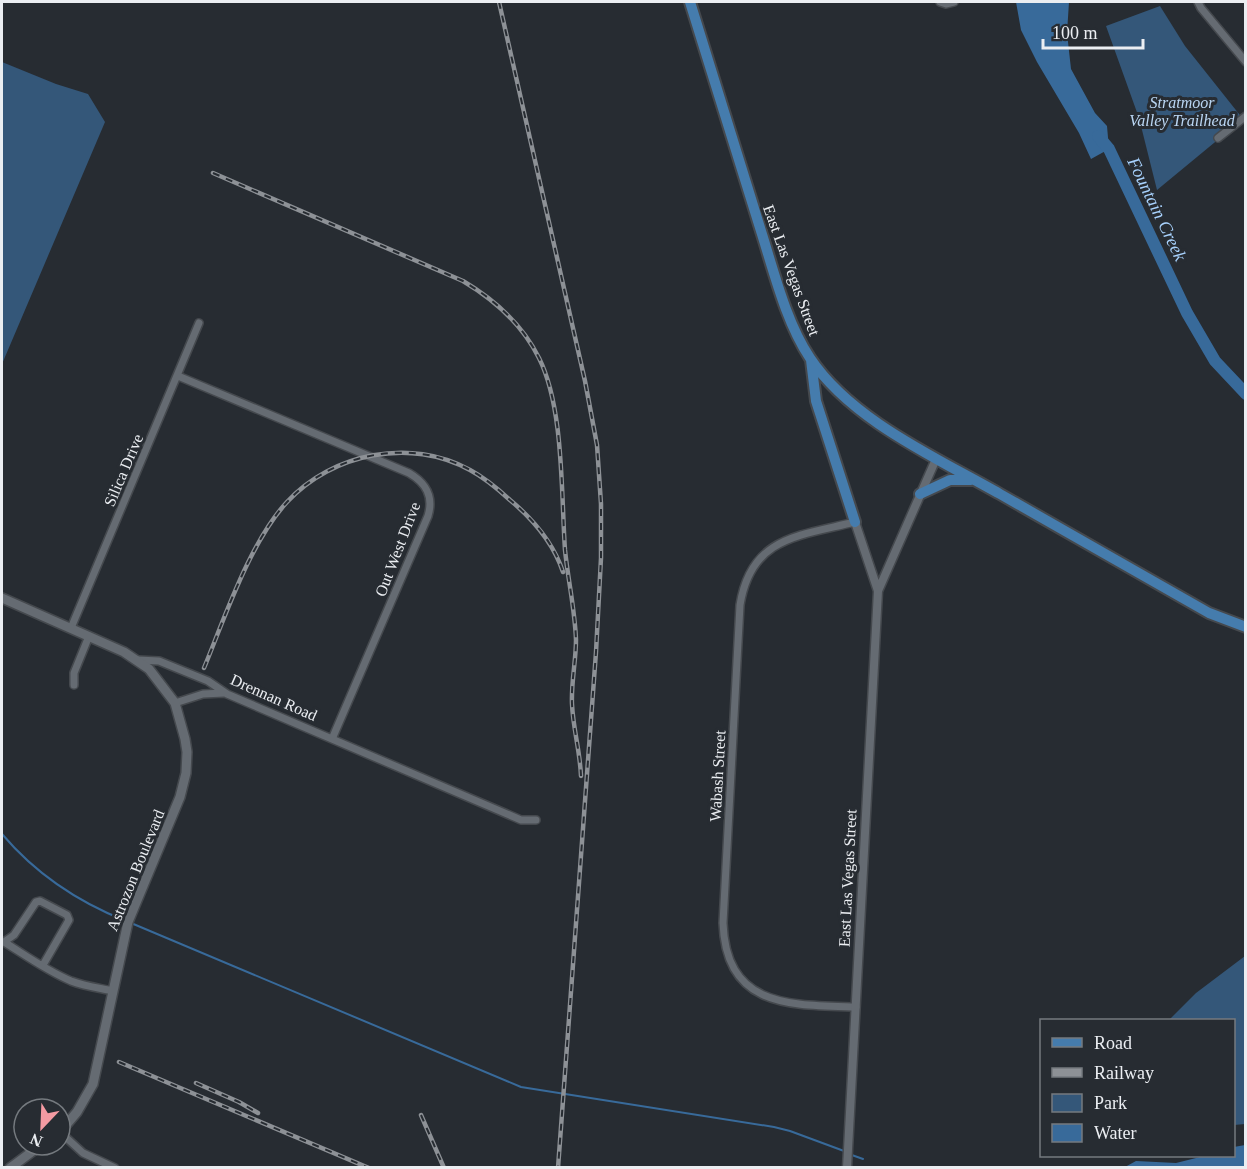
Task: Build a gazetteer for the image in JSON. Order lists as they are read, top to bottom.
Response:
{
  "streets": {
    "main road": ["East Las Vegas Street", "Drennan Road", "Astrozon Boulevard"],
    "street": ["Silica Drive", "Out West Drive", "Wabash Street"]
  },
  "crossings": [
    ["East Las Vegas Street", "Wabash Street"],
    ["Silica Drive", "Out West Drive"],
    ["Silica Drive", "Drennan Road"],
    ["Out West Drive", "Drennan Road"],
    ["Drennan Road", "Astrozon Boulevard"]
  ],
  "water": ["Fountain Creek"],
  "parks": ["Stratmoor Valley Trailhead"],
  "legend": [
    "Road",
    "Railway",
    "Park",
    "Water"
  ],
  "scale_bar": "100 m",
  "north": "bottom left"
}
